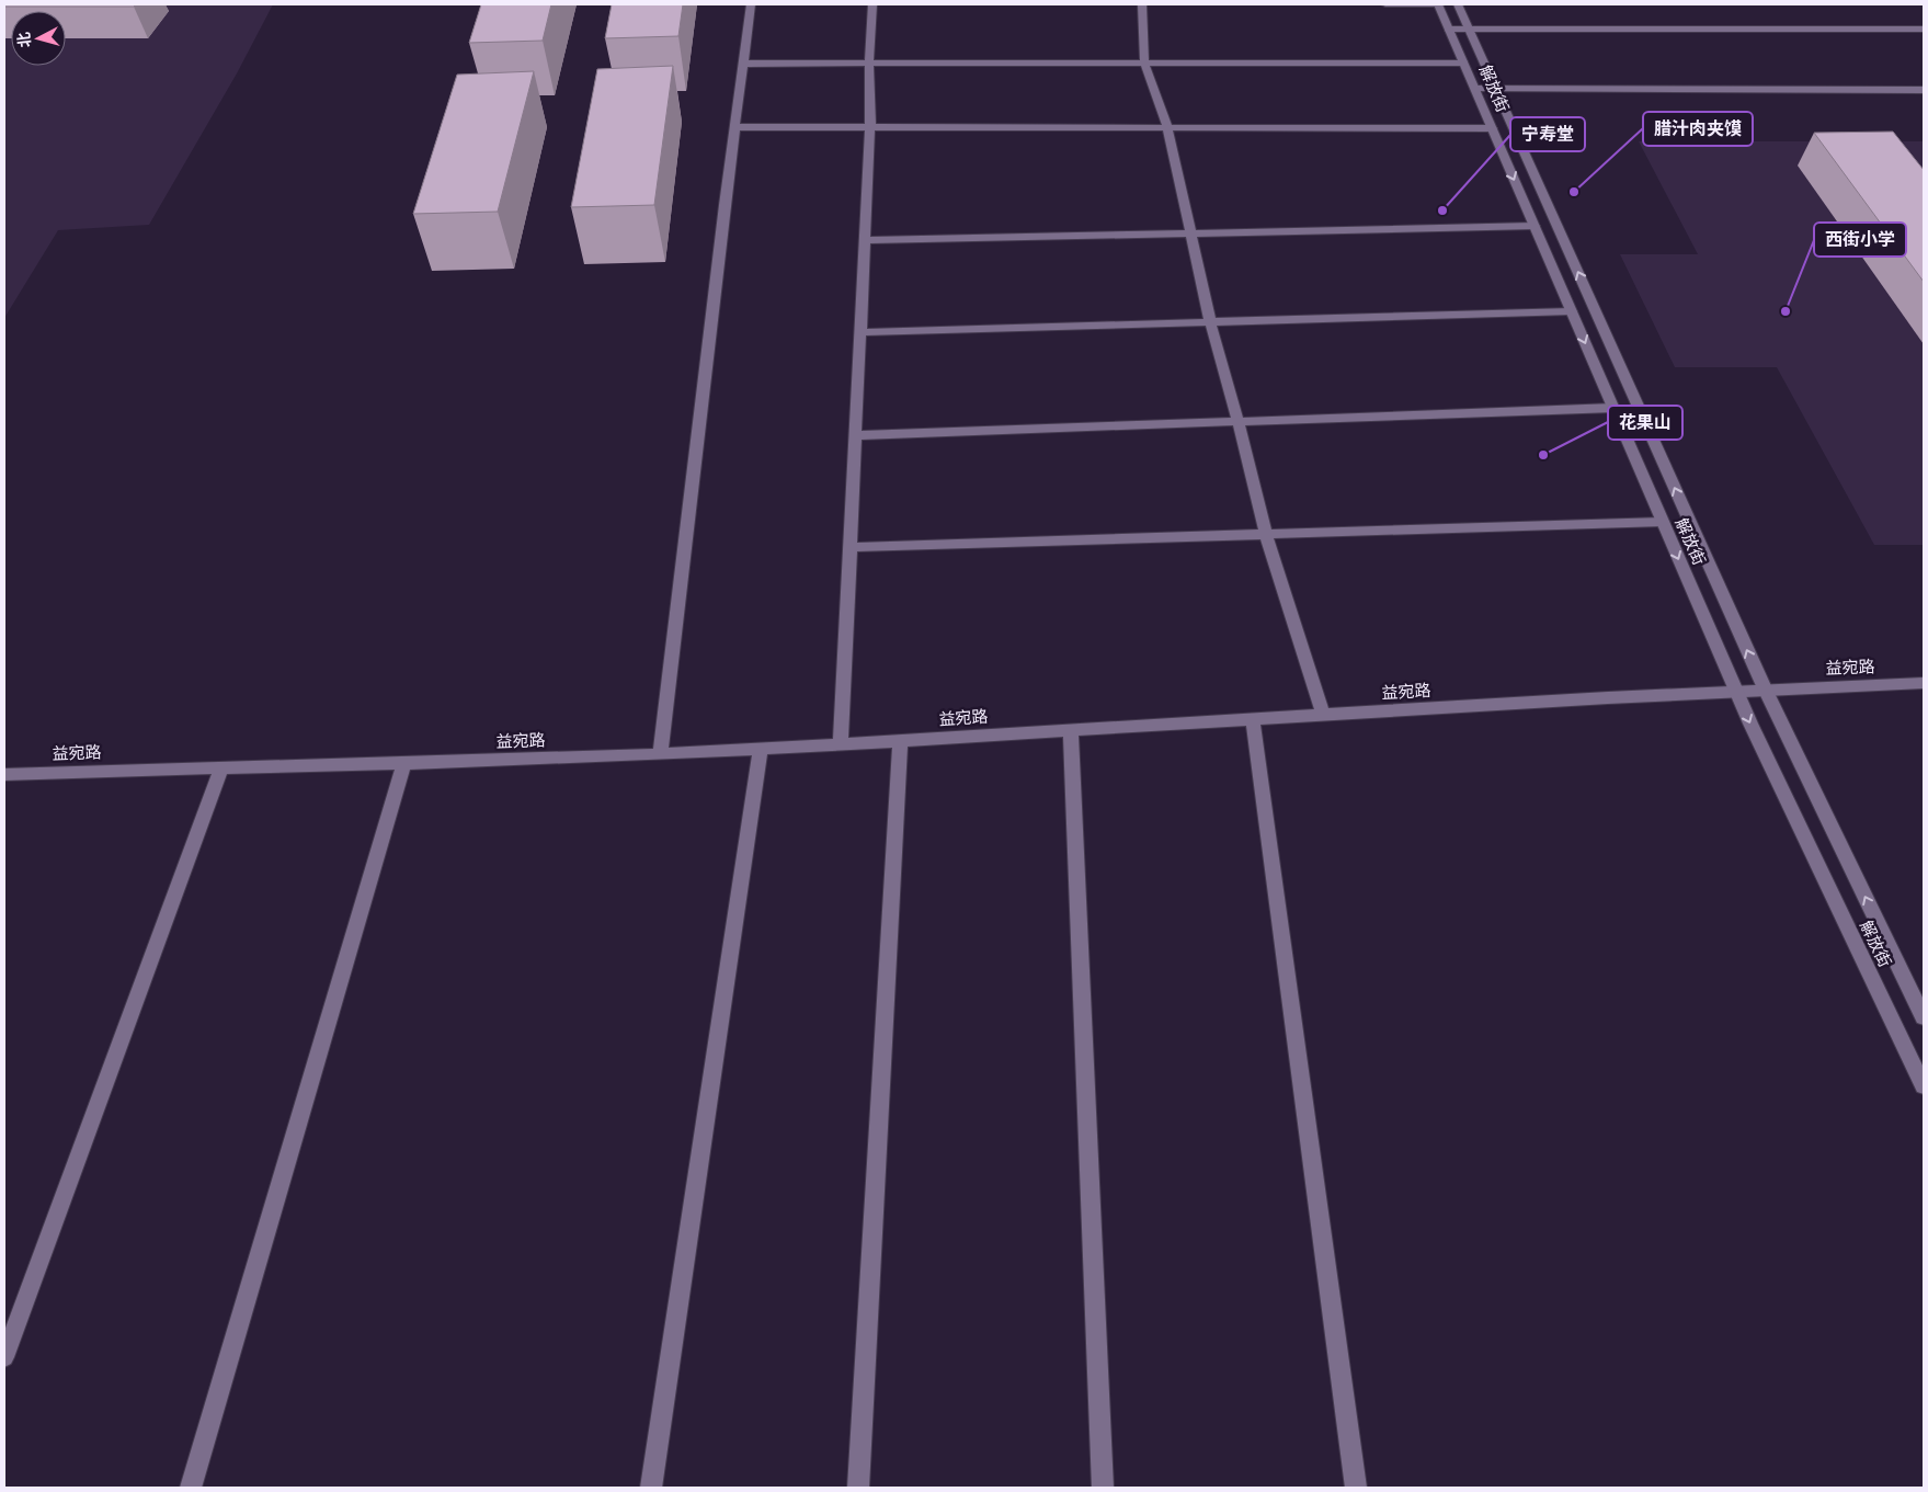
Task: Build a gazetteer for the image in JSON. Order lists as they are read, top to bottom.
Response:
{
  "streets": {
    "street": ["解放街", "益宛路"]
  },
  "crossings": [
    ["解放街", "益宛路"]
  ],
  "places": [
    "腊汁肉夹馍",
    "宁寿堂",
    "西街小学",
    "花果山"
  ],
  "north": "left"
}
